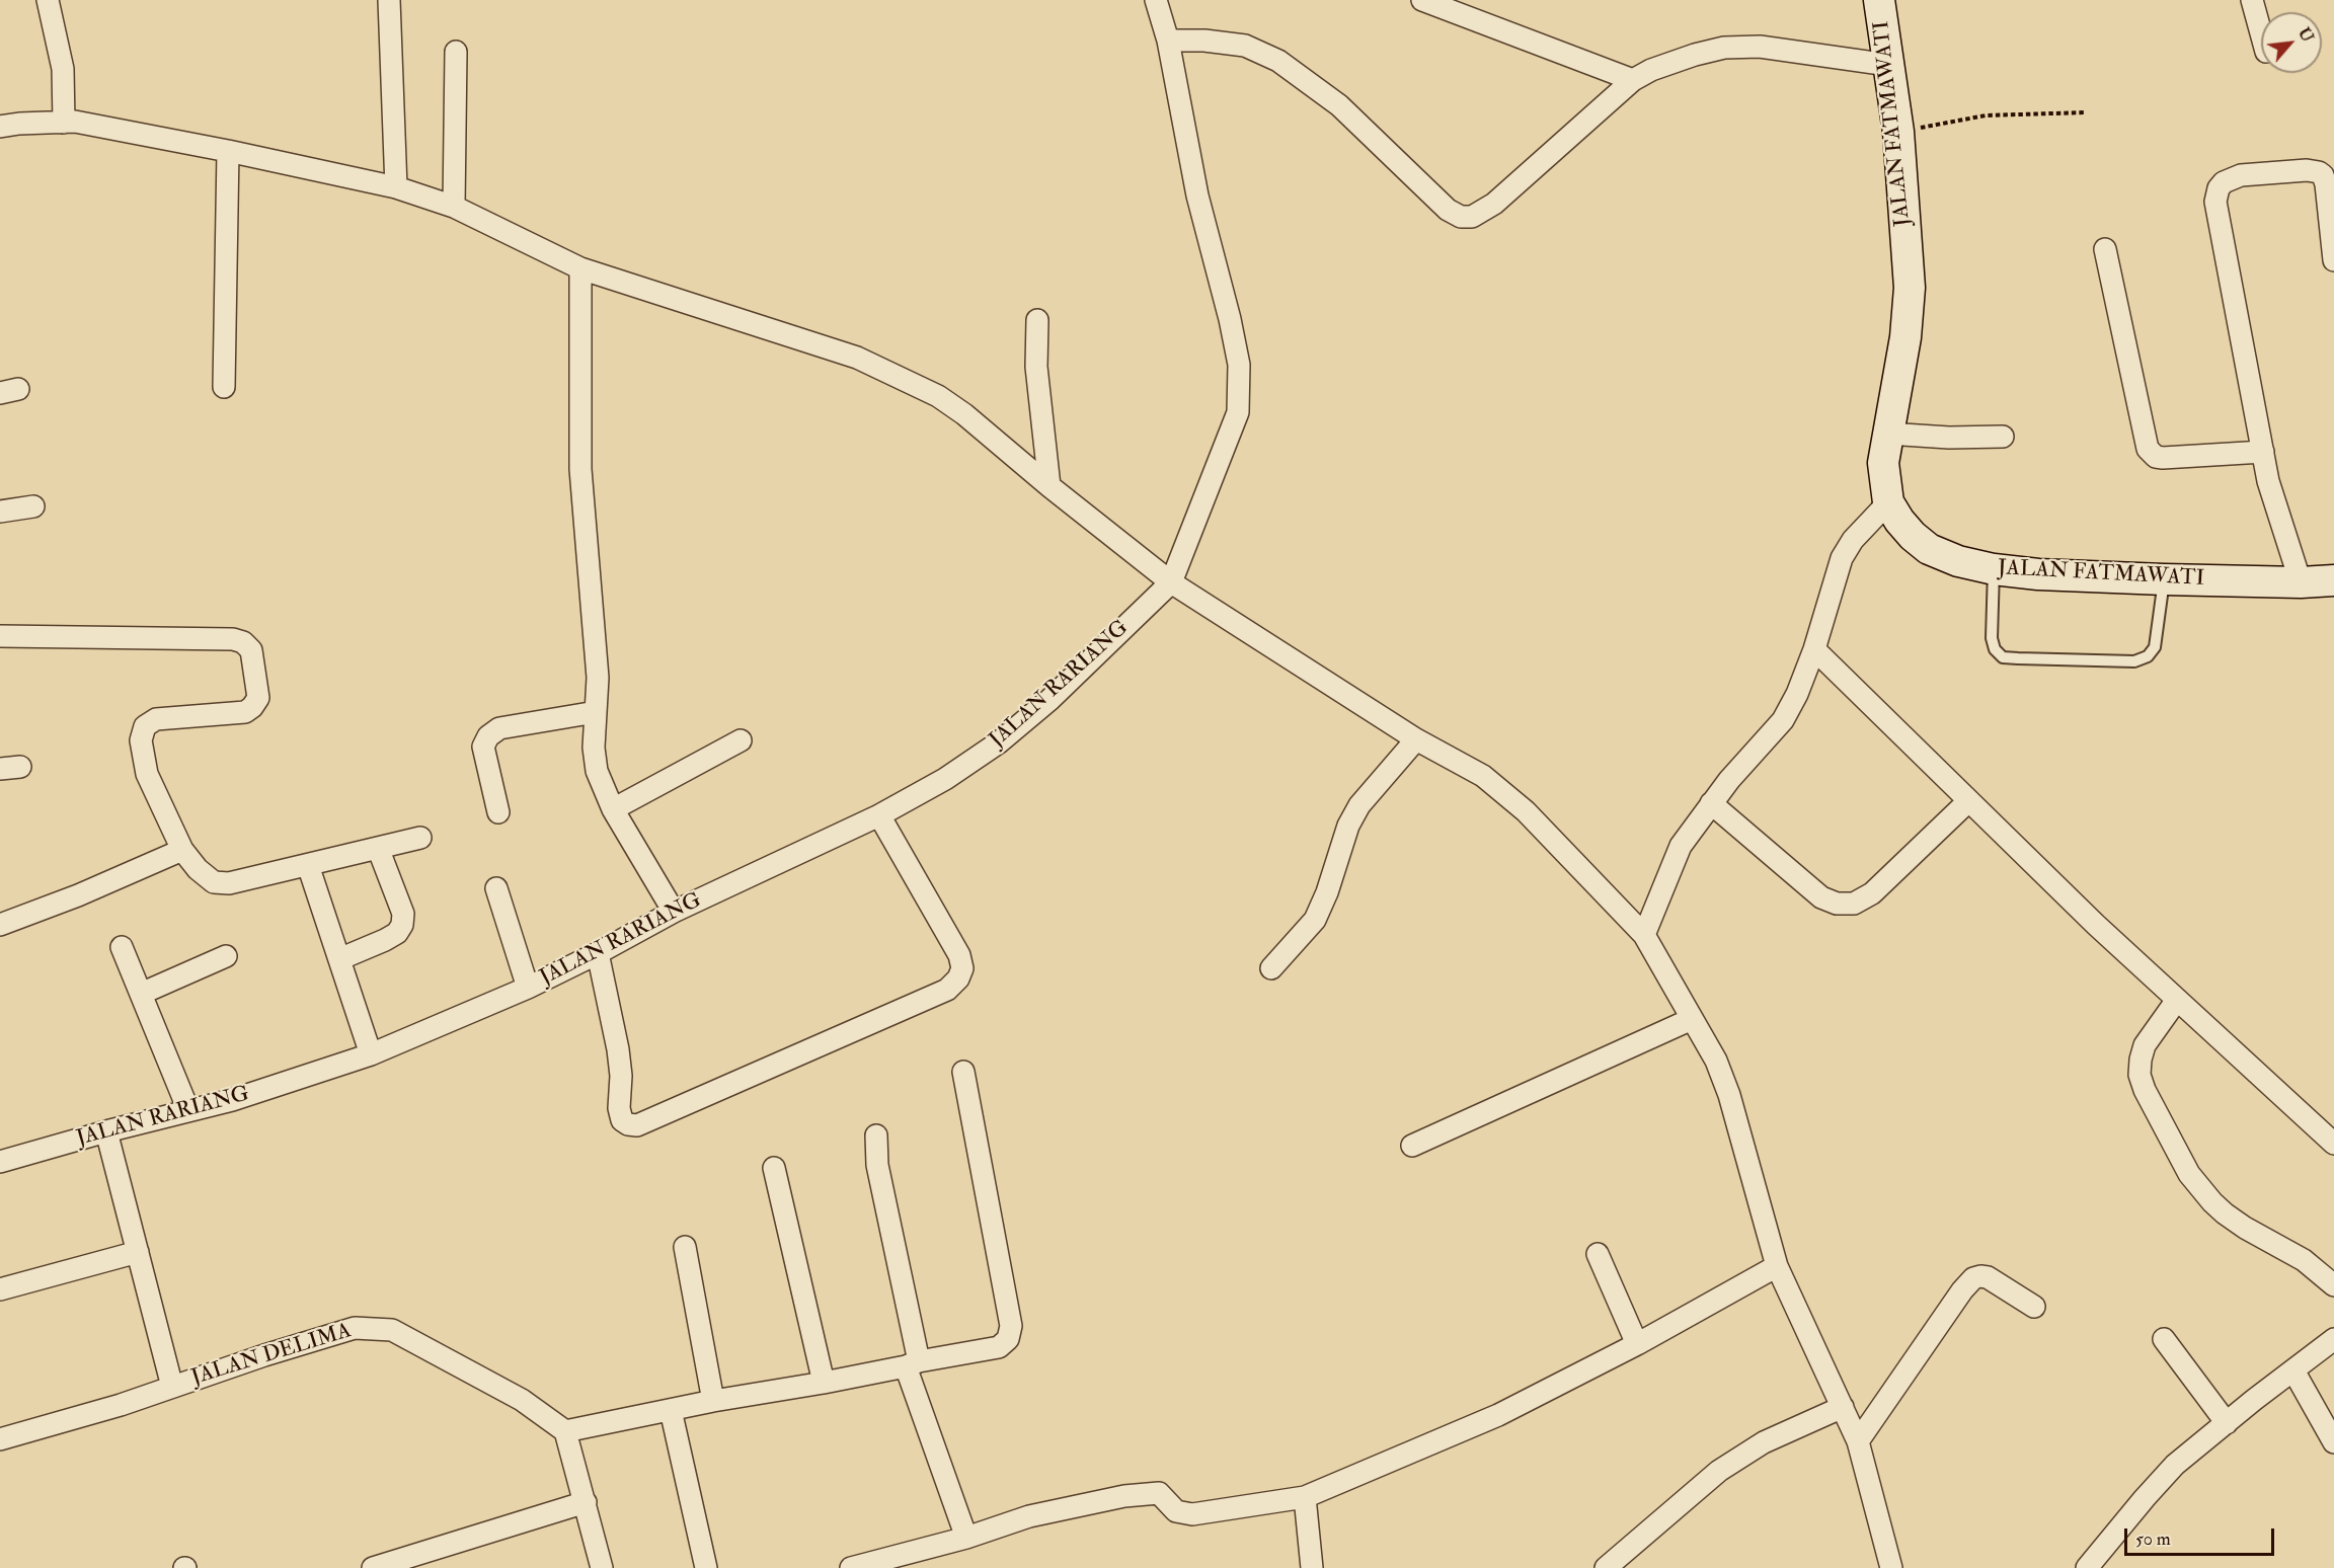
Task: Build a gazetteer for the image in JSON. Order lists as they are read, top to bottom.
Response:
{
  "streets": {
    "street": ["JALAN FATMAWATI", "JALAN RARIANG", "JALAN DELIMA"]
  },
  "scale_bar": "50 m",
  "north": "top right"
}
